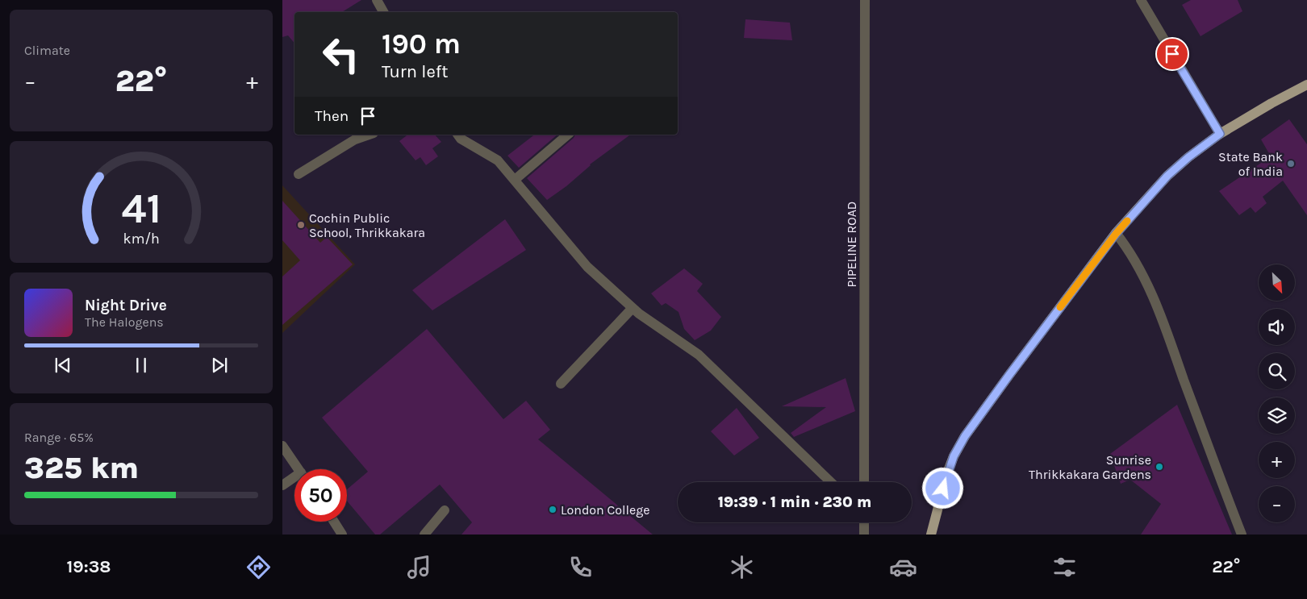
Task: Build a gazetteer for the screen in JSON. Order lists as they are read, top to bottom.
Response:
{
  "streets": {
    "street": ["PIPELINE ROAD"]
  },
  "places": [
    "State Bank of India",
    "Cochin Public School, Thrikkakara",
    "Sunrise Thrikkakara Gardens",
    "London College"
  ],
  "north": "bottom right",
  "page": {
    "tile": [
      "Climate",
      ["Range · 65%", "325 km"]
    ],
    "turn": ["190 m", "Turn left"],
    "heat": ["−", "22°", "+"],
    "then": "Then",
    "map_buttons": ["+", "−"],
    "song": ["Night Drive", "The Halogens"],
    "limit": "50",
    "trip": "19:39 · 1 min · 230 m",
    "tabs": ["19:38", "22°"],
    "gauge": ["41", "km/h"]
  }
}
